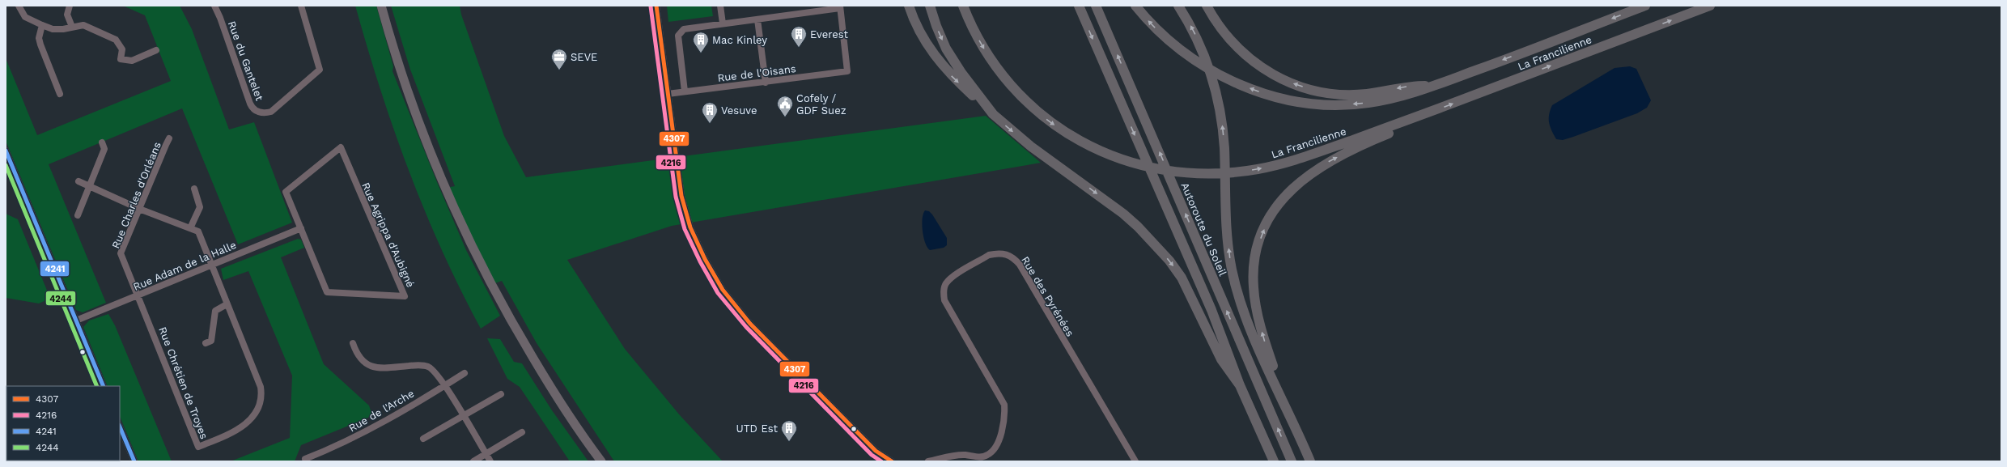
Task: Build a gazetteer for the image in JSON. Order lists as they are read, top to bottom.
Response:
{
  "streets": {
    "highway": ["La Francilienne", "Autoroute du Soleil"],
    "street": [
      "Rue du Gantelet",
      "Rue de l'Oisans",
      "Rue Charles d'Orléans",
      "Rue Agrippa d'Aubigné",
      "Rue Adam de la Halle",
      "Rue des Pyrénées",
      "Rue Chrétien de Troyes",
      "Rue de l'Arche"
    ]
  },
  "crossings": [
    ["Rue Charles d'Orléans", "Rue Adam de la Halle"],
    ["Rue Charles d'Orléans", "Rue Chrétien de Troyes"],
    ["Rue Agrippa d'Aubigné", "Rue Adam de la Halle"],
    ["Rue Adam de la Halle", "Rue Chrétien de Troyes"]
  ],
  "places": {
    "building": [
      "Everest",
      "Mac Kinley",
      "Vesuve",
      "UTD Est"
    ],
    "office": ["SEVE"],
    "public building": ["Cofely / GDF Suez"]
  },
  "lines": [
    "transit line 4307",
    "transit line 4216",
    "transit line 4241",
    "transit line 4244"
  ],
  "legend": [
    "4307",
    "4216",
    "4241",
    "4244"
  ]
}
